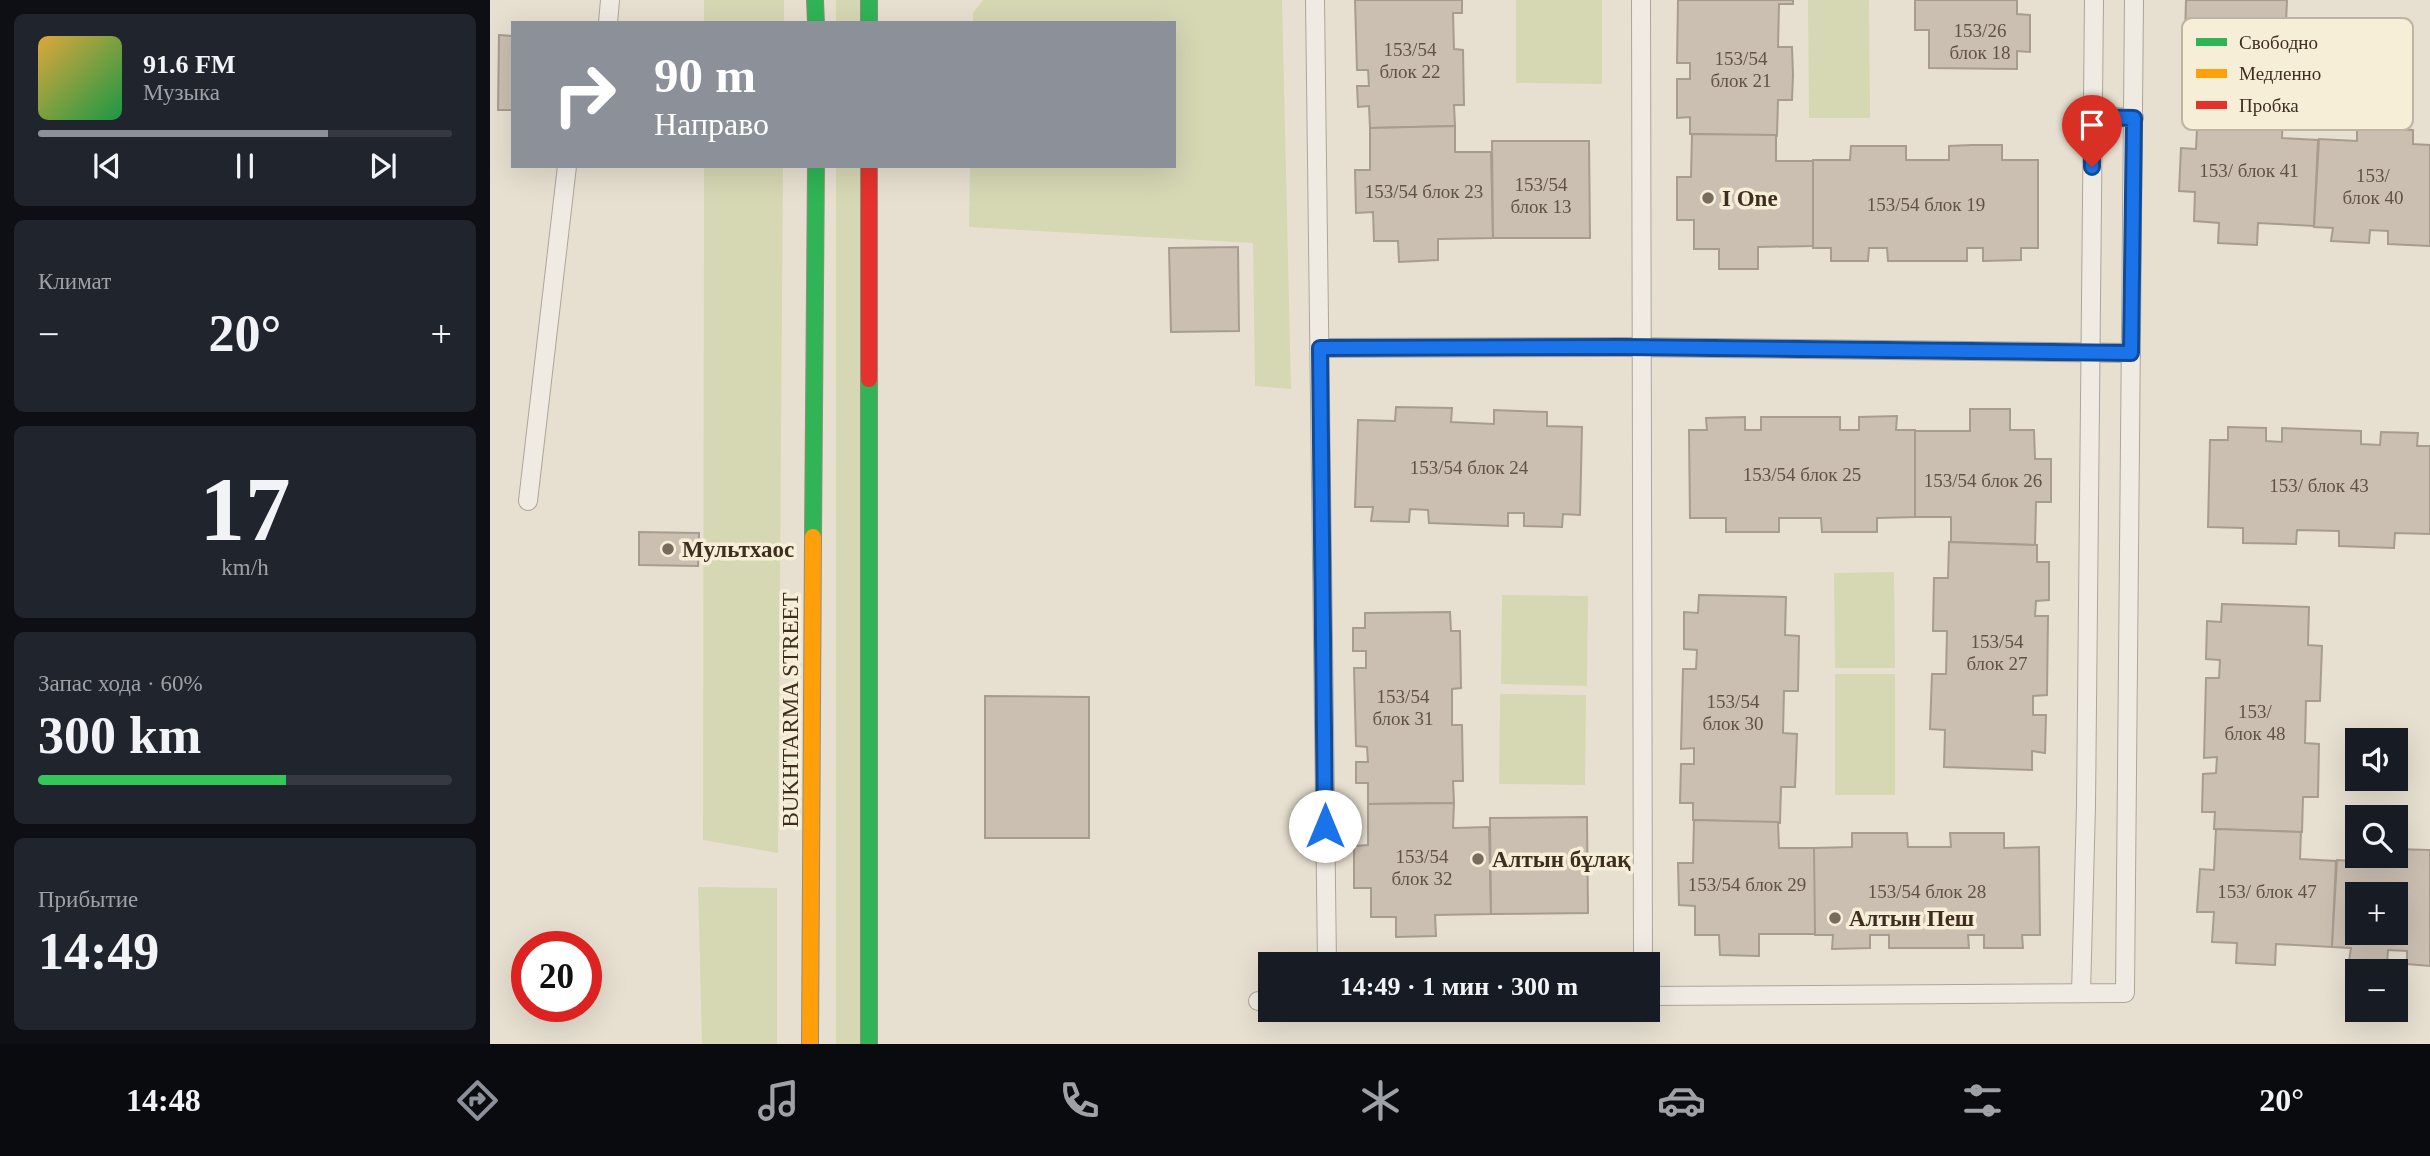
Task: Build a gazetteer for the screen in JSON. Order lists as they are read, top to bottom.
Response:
{
  "streets": {
    "main road": ["BUKHTARMA STREET"]
  },
  "places": [
    "I One",
    "Мультхаос",
    "Алтын бұлақ",
    "Алтын Пеш"
  ],
  "house_numbers": [
    "153/26 блок 18",
    "153/54 блок 22",
    "153/54 блок 21",
    "153/ блок 41",
    "153/ блок 40",
    "153/54 блок 13",
    "153/54 блок 23",
    "153/54 блок 19",
    "153/54 блок 24",
    "153/54 блок 25",
    "153/54 блок 26",
    "153/ блок 43",
    "153/54 блок 27",
    "153/54 блок 31",
    "153/54 блок 30",
    "153/ блок 48",
    "153/54 блок 32",
    "153/54 блок 29",
    "153/54 блок 28",
    "153/ блок 47"
  ],
  "legend": ["Свободно", "Медленно", "Пробка"],
  "page": {
    "turn": ["90 m", "Направо"],
    "song": ["91.6 FM", "Музыка"],
    "tile": [
      "Климат",
      ["17", "km/h"],
      ["Запас хода · 60%", "300 km"],
      ["Прибытие", "14:49"]
    ],
    "heat": ["−", "20°", "+"],
    "map_buttons": ["+", "−"],
    "limit": "20",
    "trip": "14:49 · 1 мин · 300 m",
    "tabs": ["14:48", "20°"]
  }
}
